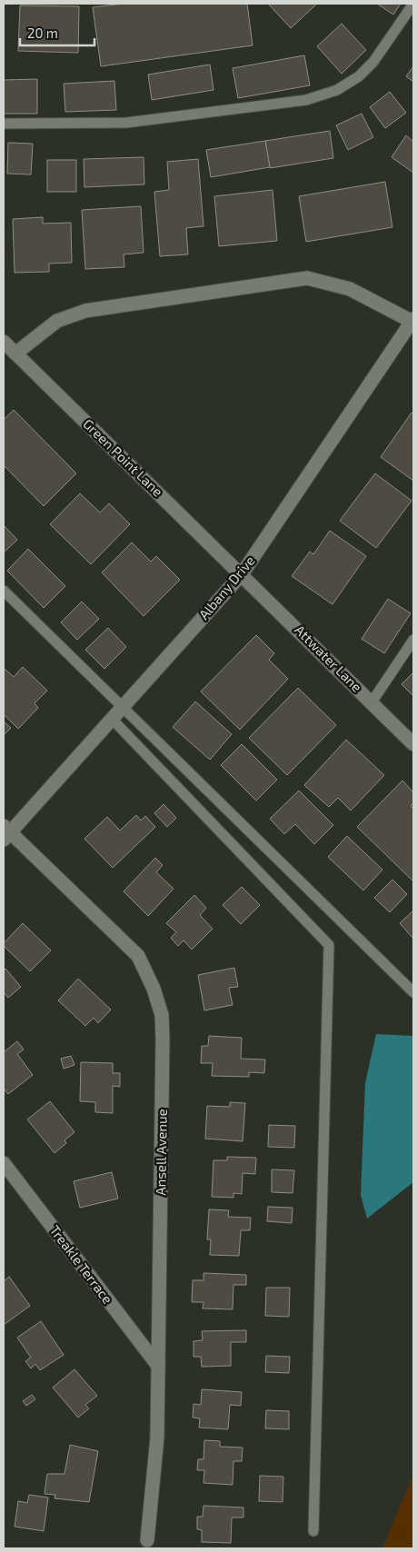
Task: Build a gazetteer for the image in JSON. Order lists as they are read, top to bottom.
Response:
{
  "streets": {
    "street": [
      "Green Point Lane",
      "Albany Drive",
      "Attwater Lane",
      "Ansell Avenue",
      "Treakle Terrace"
    ]
  },
  "crossings": [
    ["Green Point Lane", "Albany Drive"],
    ["Green Point Lane", "Attwater Lane"],
    ["Albany Drive", "Attwater Lane"],
    ["Albany Drive", "Ansell Avenue"],
    ["Ansell Avenue", "Treakle Terrace"]
  ],
  "scale_bar": "20 m"
}
